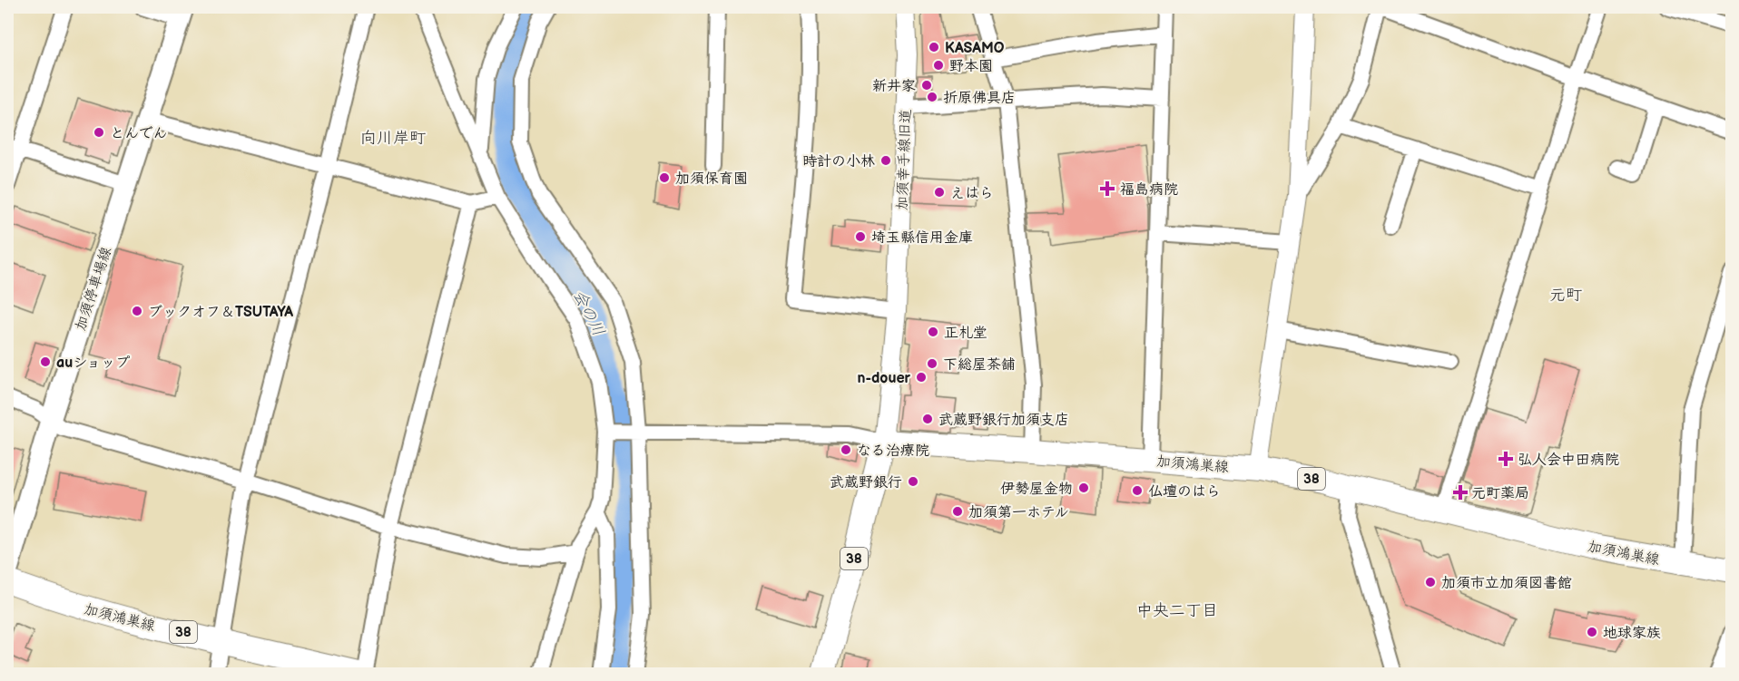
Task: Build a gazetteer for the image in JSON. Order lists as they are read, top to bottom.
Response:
{
  "streets": {
    "main road": ["加須停車場線", "加須鴻巣線", "38"],
    "street": ["加須幸手線旧道"]
  },
  "crossings": [
    ["加須幸手線旧道", "加須鴻巣線"],
    ["加須幸手線旧道", "38"],
    ["加須鴻巣線", "38"]
  ],
  "districts": ["向川岸町", "元町", "中央二丁目"],
  "water": ["会の川"],
  "places": {
    "other": [
      "KASAMO",
      "野本園",
      "新井家",
      "折原佛具店",
      "とんでん",
      "時計の小林",
      "加須保育園",
      "えはら",
      "埼玉縣信用金庫",
      "ブックオフ＆TSUTAYA",
      "正札堂",
      "auショップ",
      "下総屋茶舗",
      "n-douer",
      "武蔵野銀行加須支店",
      "なる治療院",
      "武蔵野銀行",
      "伊勢屋金物",
      "仏壇のはら",
      "加須第一ホテル",
      "加須市立加須図書館",
      "地球家族"
    ],
    "health": ["福島病院", "弘人会中田病院", "元町薬局"]
  }
}
